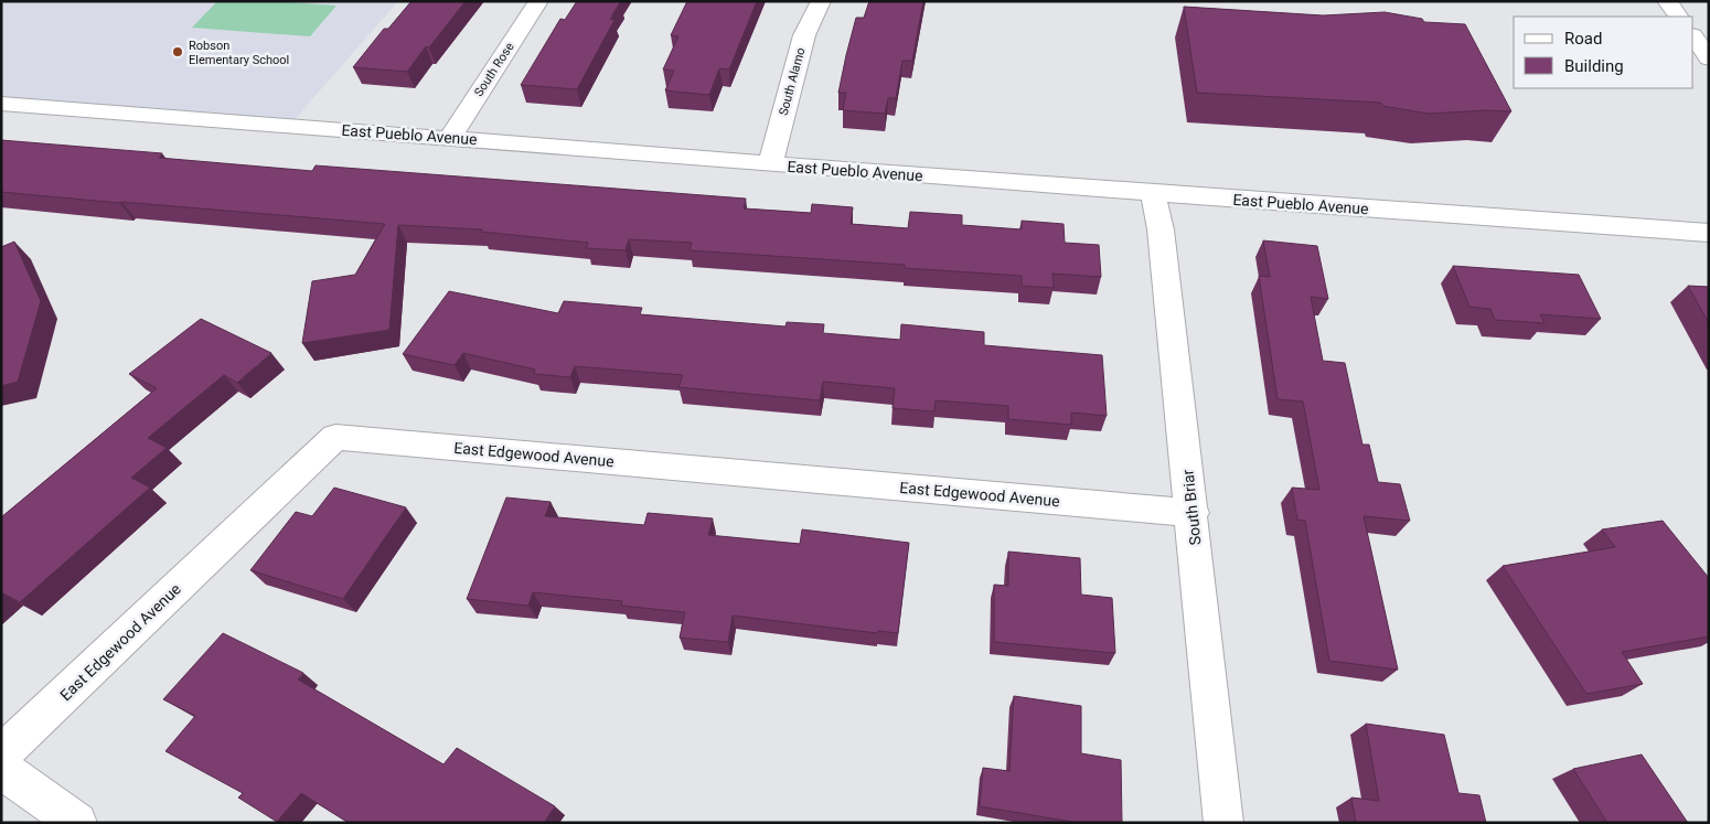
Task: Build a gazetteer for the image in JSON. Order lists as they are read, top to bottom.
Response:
{
  "streets": {
    "street": [
      "South Rose",
      "South Alamo",
      "East Pueblo Avenue",
      "East Edgewood Avenue",
      "South Briar"
    ]
  },
  "crossings": [
    ["South Rose", "East Pueblo Avenue"],
    ["South Alamo", "East Pueblo Avenue"],
    ["East Pueblo Avenue", "South Briar"],
    ["East Edgewood Avenue", "South Briar"]
  ],
  "places": ["Robson Elementary School"],
  "legend": ["Road", "Building"]
}
